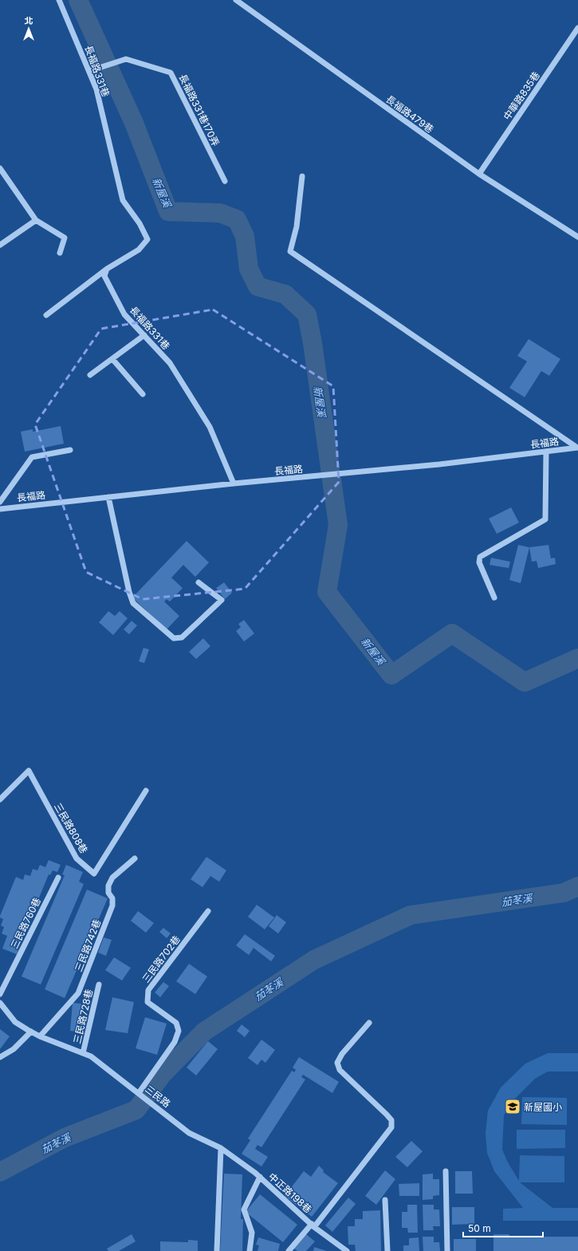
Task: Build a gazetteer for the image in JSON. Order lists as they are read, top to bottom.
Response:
{
  "streets": {
    "street": [
      "長福路331巷",
      "中華路835巷",
      "長福路331巷170弄",
      "長福路479巷",
      "長福路",
      "三民路808巷",
      "三民路760巷",
      "三民路742巷",
      "三民路702巷",
      "三民路728巷",
      "三民路",
      "中正路198巷"
    ]
  },
  "crossings": [
    ["長福路331巷", "長福路331巷170弄"],
    ["長福路331巷", "長福路"],
    ["中華路835巷", "長福路479巷"],
    ["三民路742巷", "三民路"],
    ["三民路702巷", "三民路"],
    ["三民路728巷", "三民路"],
    ["三民路", "中正路198巷"]
  ],
  "water": ["新屋溪", "茄苳溪"],
  "places": {
    "school or university": ["新屋國小"]
  },
  "scale_bar": "50 m",
  "north": "top"
}
